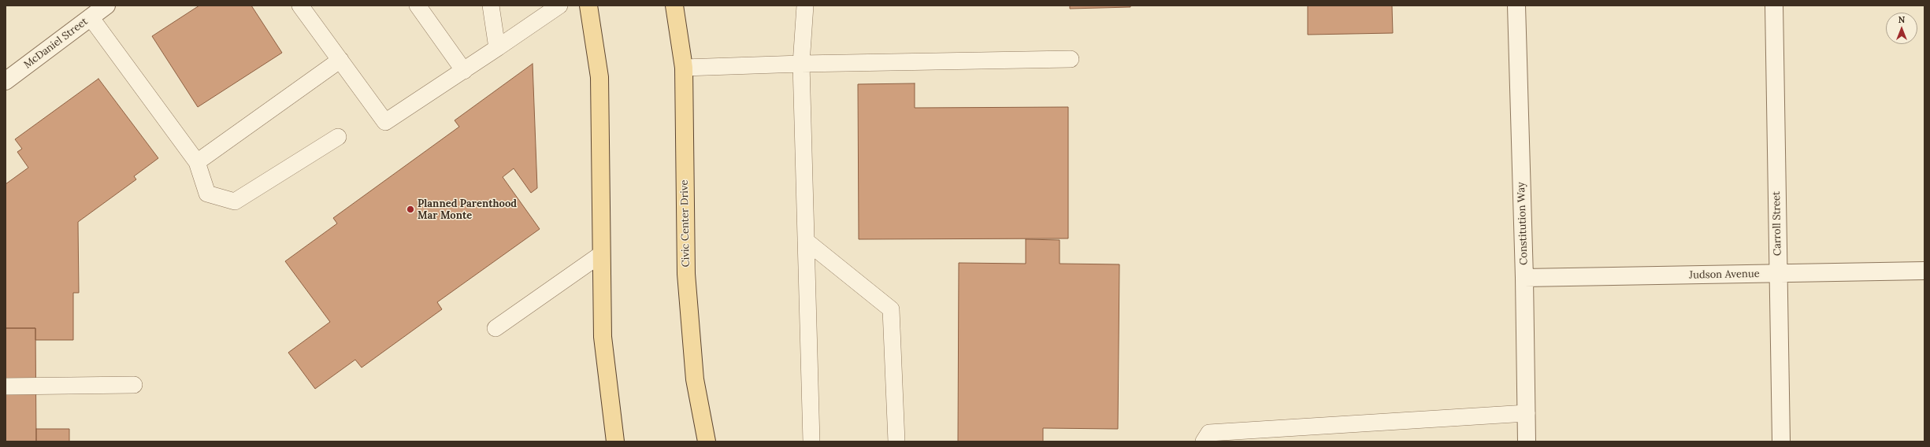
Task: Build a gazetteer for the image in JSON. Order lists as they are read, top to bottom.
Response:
{
  "streets": {
    "main road": ["Civic Center Drive"],
    "street": [
      "McDaniel Street",
      "Constitution Way",
      "Carroll Street",
      "Judson Avenue"
    ]
  },
  "crossings": [
    ["Constitution Way", "Judson Avenue"],
    ["Carroll Street", "Judson Avenue"]
  ],
  "places": ["Planned Parenthood Mar Monte"],
  "north": "top"
}
